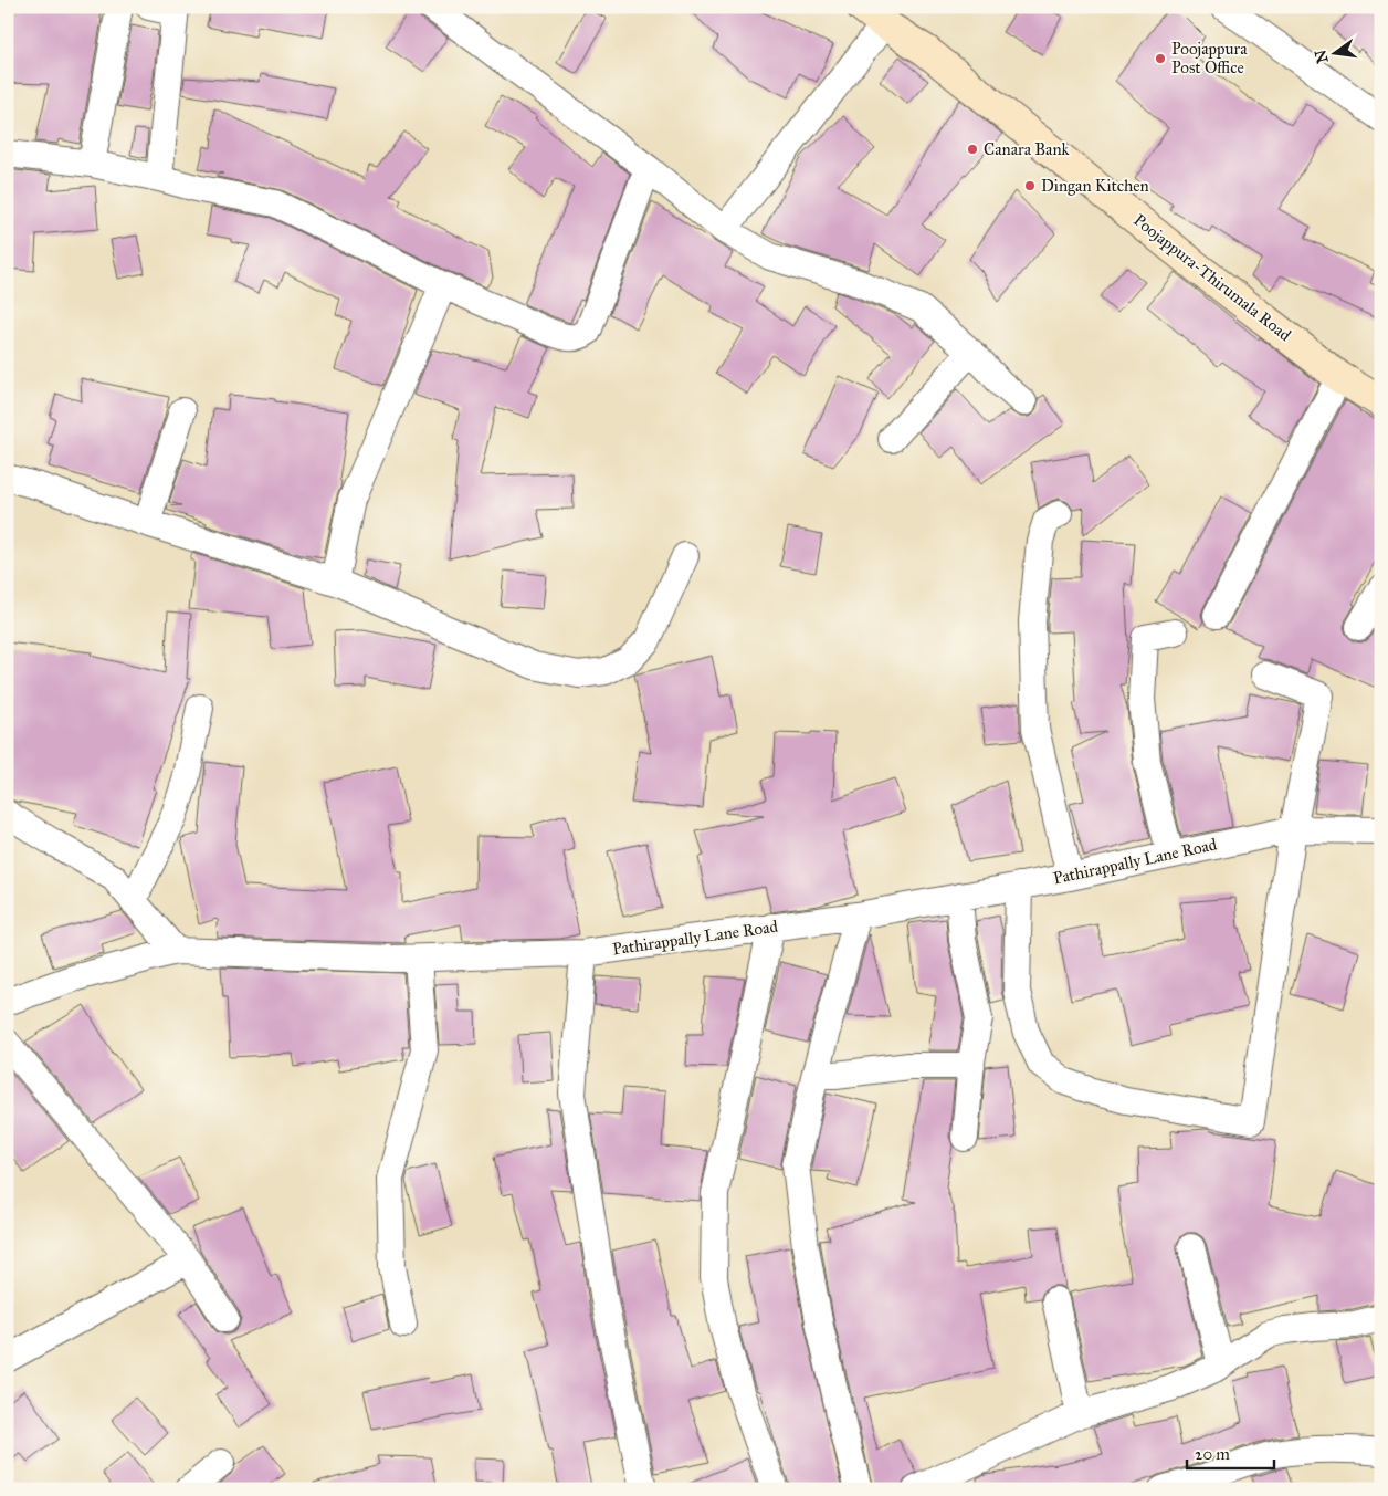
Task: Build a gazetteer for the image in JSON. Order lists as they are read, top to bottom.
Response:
{
  "streets": {
    "main road": ["Poojappura-Thirumala Road"],
    "street": ["Pathirappally Lane Road"]
  },
  "places": ["Poojappura Post Office", "Canara Bank", "Dingan Kitchen"],
  "scale_bar": "20 m",
  "north": "left"
}
